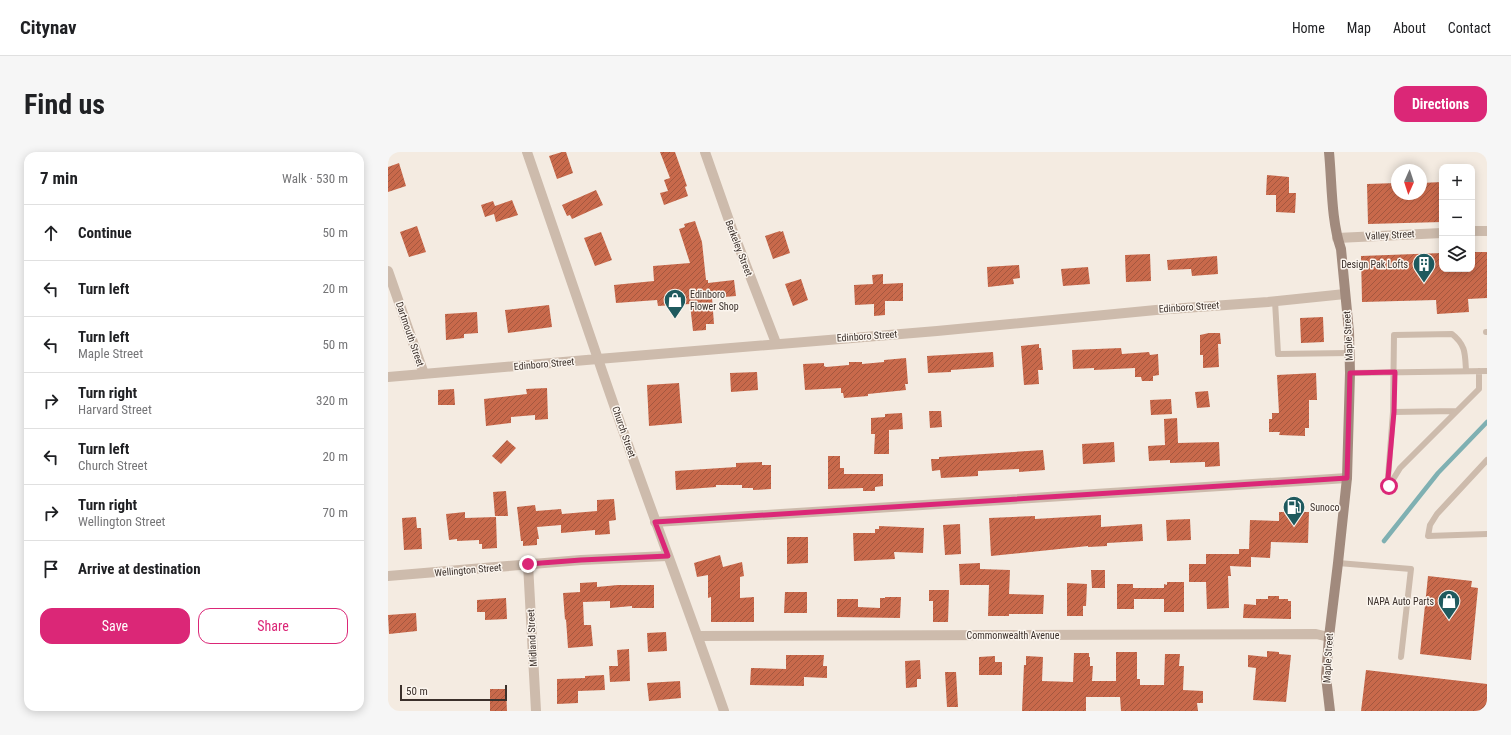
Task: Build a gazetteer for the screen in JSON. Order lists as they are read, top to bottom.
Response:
{
  "streets": {
    "main road": ["Maple Street"],
    "street": [
      "Valley Street",
      "Berkeley Street",
      "Edinboro Street",
      "Dartmouth Street",
      "Church Street",
      "Wellington Street",
      "Commonwealth Avenue",
      "Midland Street"
    ]
  },
  "crossings": [
    ["Valley Street", "Maple Street"],
    ["Berkeley Street", "Edinboro Street"],
    ["Edinboro Street", "Dartmouth Street"],
    ["Edinboro Street", "Maple Street"],
    ["Edinboro Street", "Church Street"],
    ["Maple Street", "Commonwealth Avenue"],
    ["Church Street", "Wellington Street"],
    ["Church Street", "Commonwealth Avenue"],
    ["Wellington Street", "Midland Street"]
  ],
  "places": {
    "building": ["Design Pak Lofts"],
    "shop": ["Edinboro Flower Shop", "NAPA Auto Parts"],
    "fuel station": ["Sunoco"]
  },
  "scale_bar": "50 m",
  "north": "bottom",
  "page": {
    "header": "Citynav",
    "nav": [
      "Home",
      "Map",
      "About",
      "Contact"
    ],
    "buttons": [
      "Directions",
      ["Save", "Share"]
    ],
    "title": "Find us",
    "heading": ["7 min", "Walk · 530 m"],
    "map_buttons": ["+", "−"],
    "list": [
      ["Continue", "50 m"],
      ["Turn left", "20 m"],
      ["Turn left", "Maple Street", "50 m"],
      ["Turn right", "Harvard Street", "320 m"],
      ["Turn left", "Church Street", "20 m"],
      ["Turn right", "Wellington Street", "70 m"],
      "Arrive at destination"
    ],
    "scale": "50 m"
  }
}
